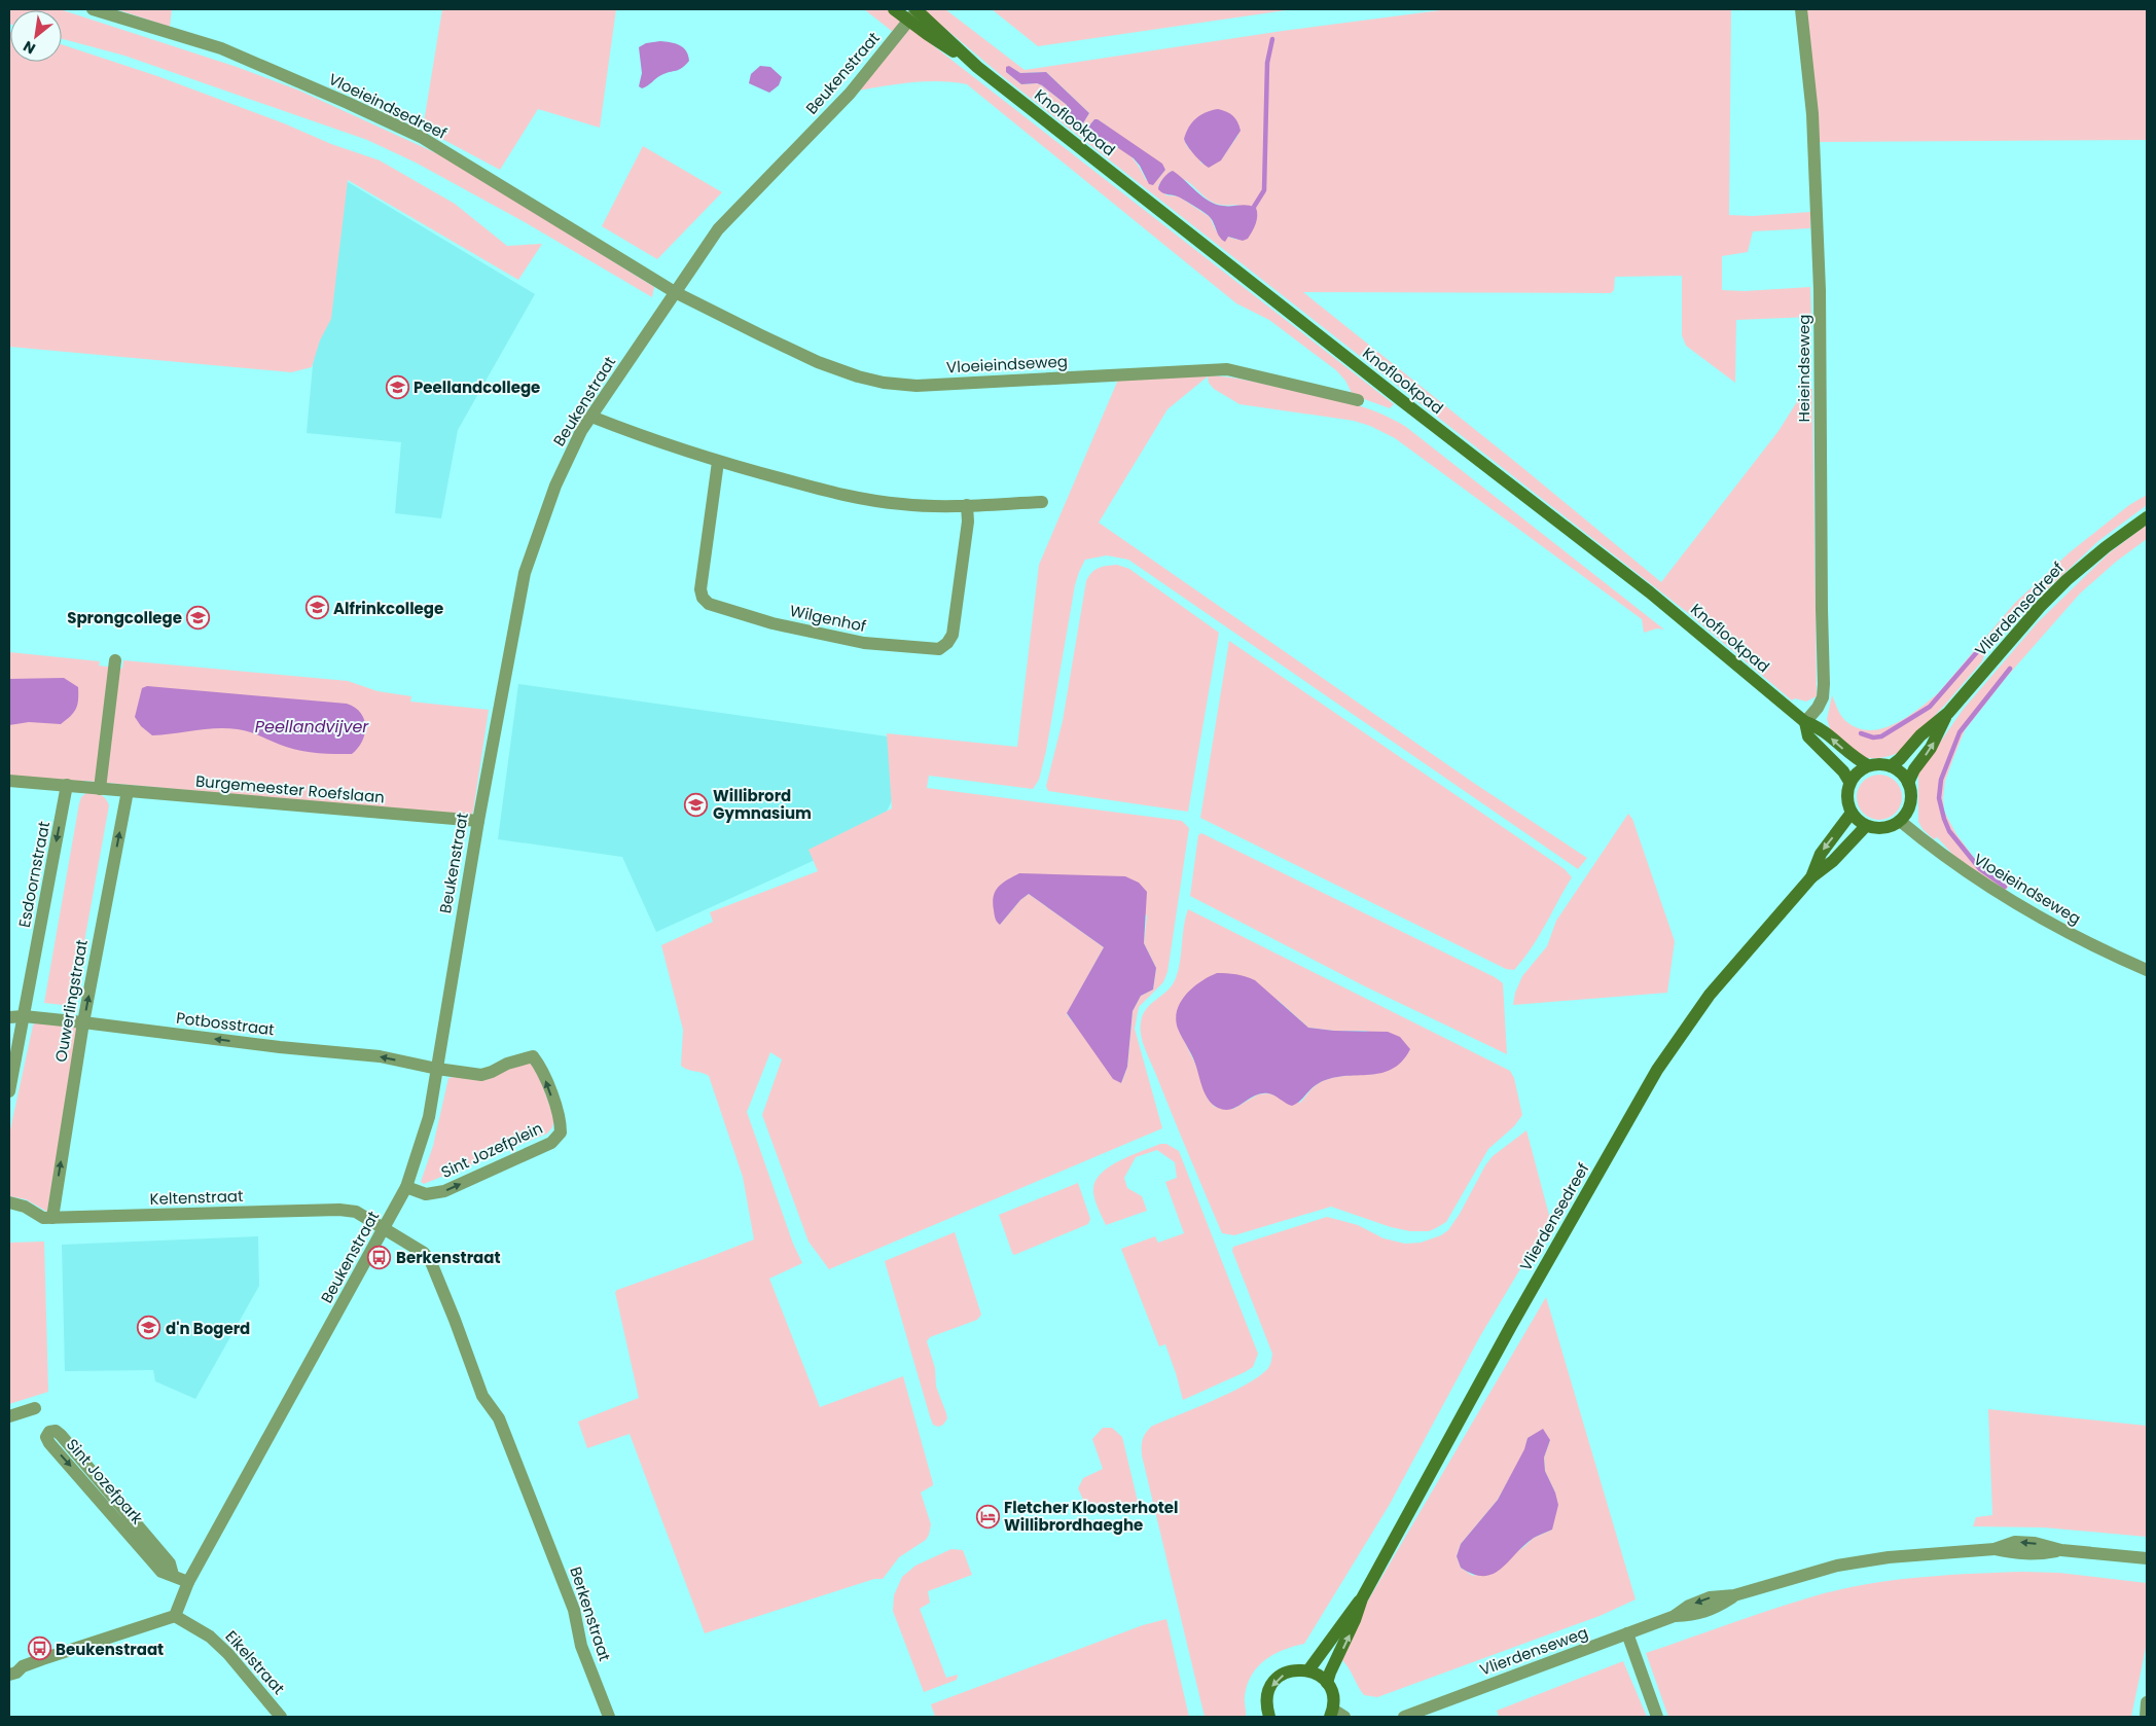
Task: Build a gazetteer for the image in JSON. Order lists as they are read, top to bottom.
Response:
{
  "streets": {
    "main road": ["Knoflookpad", "Vlierdensedreef"],
    "street": [
      "Beukenstraat",
      "Vloeieindsedreef",
      "Vloeieindseweg",
      "Heieindseweg",
      "Wilgenhof",
      "Burgemeester Roefslaan",
      "Esdoornstraat",
      "Ouwerlingstraat",
      "Potbosstraat",
      "Sint Jozefplein",
      "Keltenstraat",
      "Sint Jozefpark",
      "Berkenstraat",
      "Vlierdenseweg",
      "Eikelstraat"
    ]
  },
  "crossings": [
    ["Beukenstraat", "Vloeieindsedreef"],
    ["Beukenstraat", "Knoflookpad"],
    ["Beukenstraat", "Vloeieindseweg"],
    ["Beukenstraat", "Burgemeester Roefslaan"],
    ["Beukenstraat", "Potbosstraat"],
    ["Beukenstraat", "Sint Jozefplein"],
    ["Beukenstraat", "Keltenstraat"],
    ["Beukenstraat", "Sint Jozefpark"],
    ["Beukenstraat", "Berkenstraat"],
    ["Beukenstraat", "Eikelstraat"],
    ["Vloeieindsedreef", "Vloeieindseweg"],
    ["Knoflookpad", "Vloeieindseweg"],
    ["Knoflookpad", "Heieindseweg"],
    ["Knoflookpad", "Vlierdensedreef"],
    ["Vloeieindseweg", "Vlierdensedreef"],
    ["Burgemeester Roefslaan", "Esdoornstraat"],
    ["Burgemeester Roefslaan", "Ouwerlingstraat"],
    ["Esdoornstraat", "Potbosstraat"],
    ["Ouwerlingstraat", "Potbosstraat"],
    ["Ouwerlingstraat", "Keltenstraat"],
    ["Potbosstraat", "Sint Jozefplein"],
    ["Keltenstraat", "Berkenstraat"]
  ],
  "one_way": ["Esdoornstraat", "Ouwerlingstraat", "Potbosstraat"],
  "water": ["Peellandvijver"],
  "places": {
    "school or university": [
      "Peellandcollege",
      "Alfrinkcollege",
      "Sprongcollege",
      "Willibrord Gymnasium",
      "d'n Bogerd"
    ],
    "bus stop": ["Berkenstraat", "Beukenstraat"],
    "hotel": ["Fletcher Kloosterhotel Willibrordhaeghe"]
  },
  "north": "bottom left"
}
